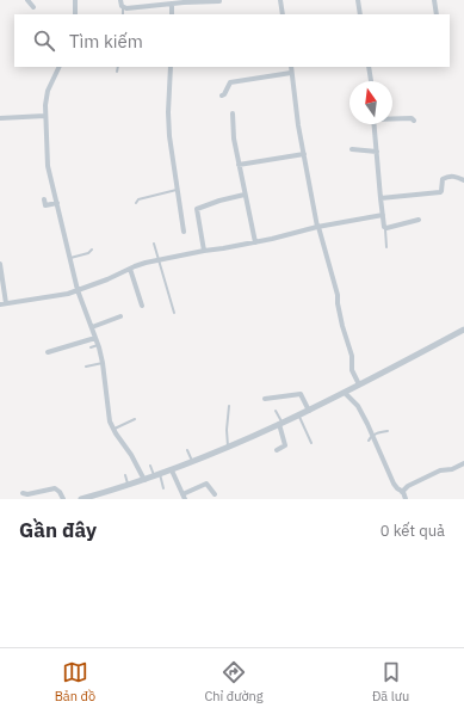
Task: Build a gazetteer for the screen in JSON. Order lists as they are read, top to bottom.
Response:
{
  "north": "top",
  "page": {
    "search": "Tìm kiếm",
    "heading": ["Gần đây", "0 kết quả"],
    "nav": ["Bản đồ", "Chỉ đường", "Đã lưu"]
  }
}
